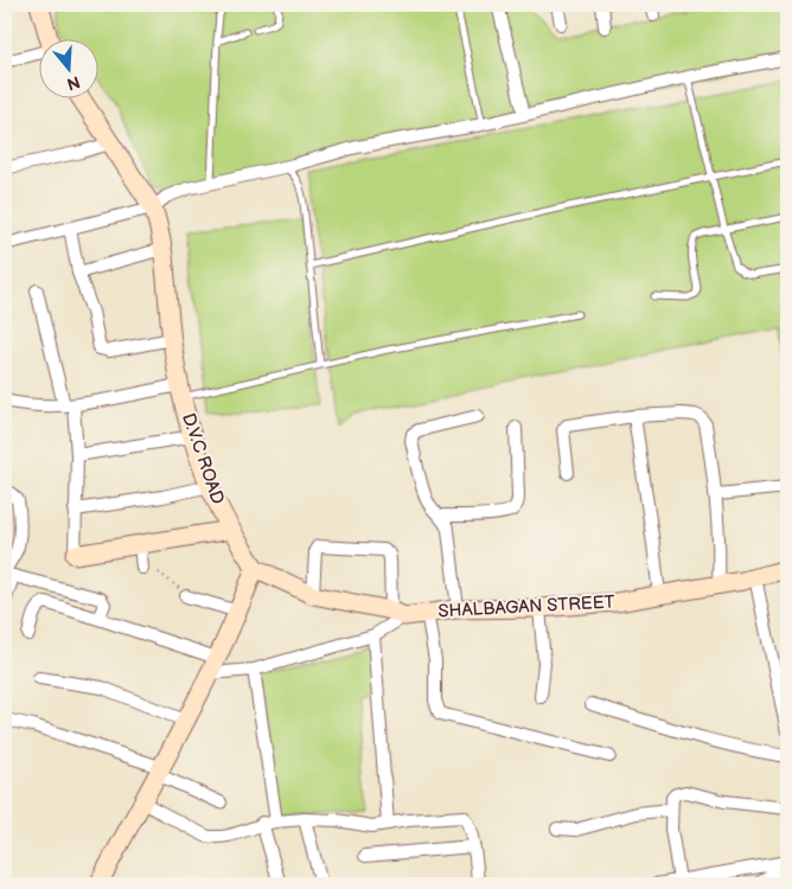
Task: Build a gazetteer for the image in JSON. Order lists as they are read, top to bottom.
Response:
{
  "streets": {
    "main road": ["D.V.C ROAD", "SHALBAGAN STREET"]
  },
  "north": "bottom"
}
